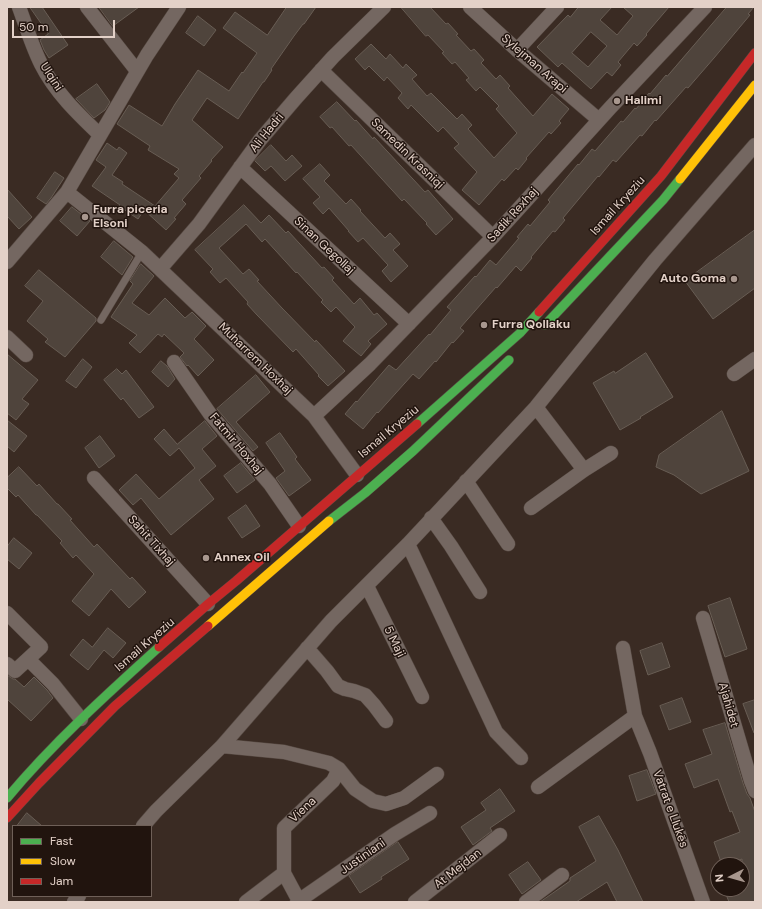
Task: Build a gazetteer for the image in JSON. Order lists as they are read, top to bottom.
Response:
{
  "streets": {
    "main road": ["Ismail Kryeziu"],
    "street": [
      "Sylejman Arapi",
      "Ulqini",
      "Ali Hadri",
      "Samedin Krasniqi",
      "Sadik Rexhaj",
      "Sinan Gegollaj",
      "Muharrem Hoxhaj",
      "Fatmir Hoxhaj",
      "Sahit Tixhaj",
      "5 Maji",
      "Ajahidet",
      "Vatrat e Llukës",
      "Viena",
      "Justiniani",
      "At Mejdan"
    ]
  },
  "crossings": [
    ["Sylejman Arapi", "Sadik Rexhaj"],
    ["Ali Hadri", "Samedin Krasniqi"],
    ["Ali Hadri", "Sinan Gegollaj"],
    ["Ali Hadri", "Muharrem Hoxhaj"],
    ["Samedin Krasniqi", "Sadik Rexhaj"],
    ["Ismail Kryeziu", "Muharrem Hoxhaj"],
    ["Ismail Kryeziu", "Fatmir Hoxhaj"],
    ["Ismail Kryeziu", "Sahit Tixhaj"],
    ["Sadik Rexhaj", "Sinan Gegollaj"],
    ["Sadik Rexhaj", "Muharrem Hoxhaj"],
    ["Viena", "Justiniani"]
  ],
  "places": [
    "Halimi",
    "Furra piceria Elsoni",
    "Auto Goma",
    "Furra Qollaku",
    "Annex Oil"
  ],
  "legend": ["Fast", "Slow", "Jam"],
  "scale_bar": "50 m",
  "north": "left"
}
